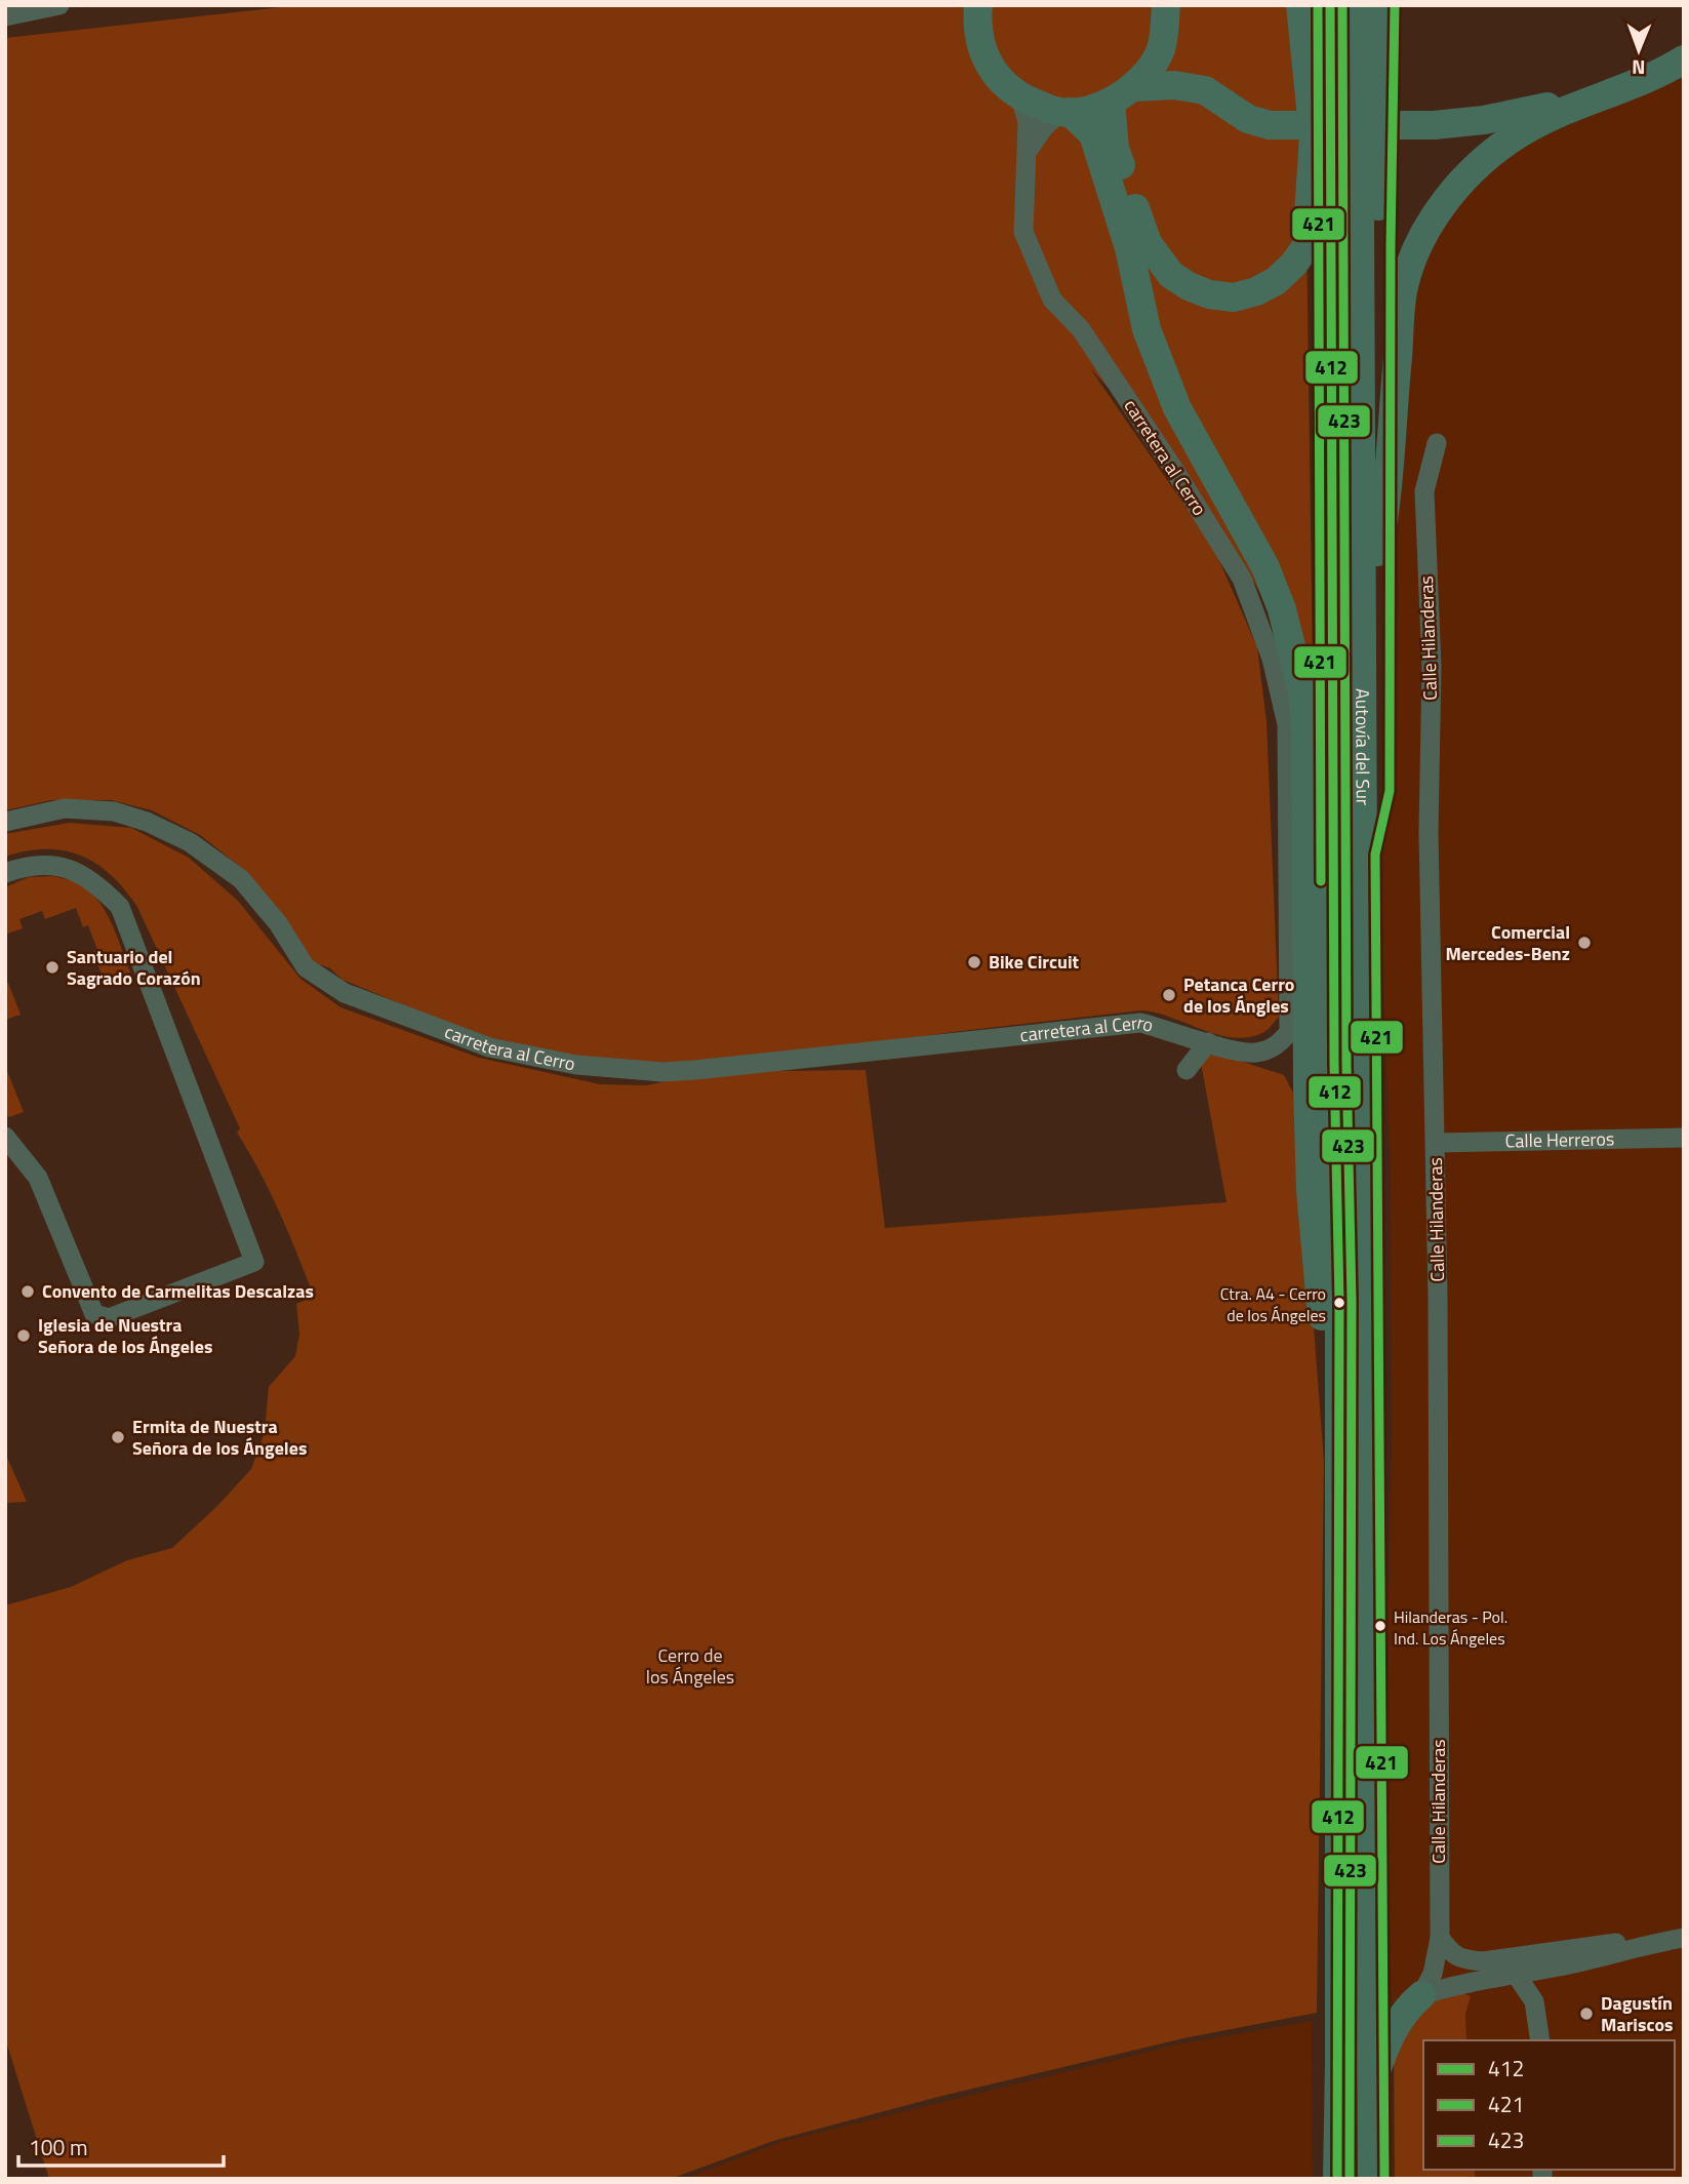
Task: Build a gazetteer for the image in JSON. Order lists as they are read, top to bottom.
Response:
{
  "streets": {
    "highway": ["Autovía del Sur"],
    "street": ["carretera al Cerro", "Calle Hilanderas", "Calle Herreros"]
  },
  "crossings": [
    ["Calle Hilanderas", "Calle Herreros"]
  ],
  "parks": ["Cerro de los Ángeles"],
  "places": [
    "Comercial Mercedes-Benz",
    "Bike Circuit",
    "Santuario del Sagrado Corazón",
    "Petanca Cerro de los Ángles",
    "Convento de Carmelitas Descalzas",
    "Ctra. A4 - Cerro de los Ángeles",
    "Iglesia de Nuestra Señora de los Ángeles",
    "Ermita de Nuestra Señora de los Ángeles",
    "Hilanderas - Pol. Ind. Los Ángeles",
    "Dagustín Mariscos"
  ],
  "lines": ["transit line 412", "transit line 421", "transit line 423"],
  "legend": ["412", "421", "423"],
  "scale_bar": "100 m",
  "north": "bottom"
}
